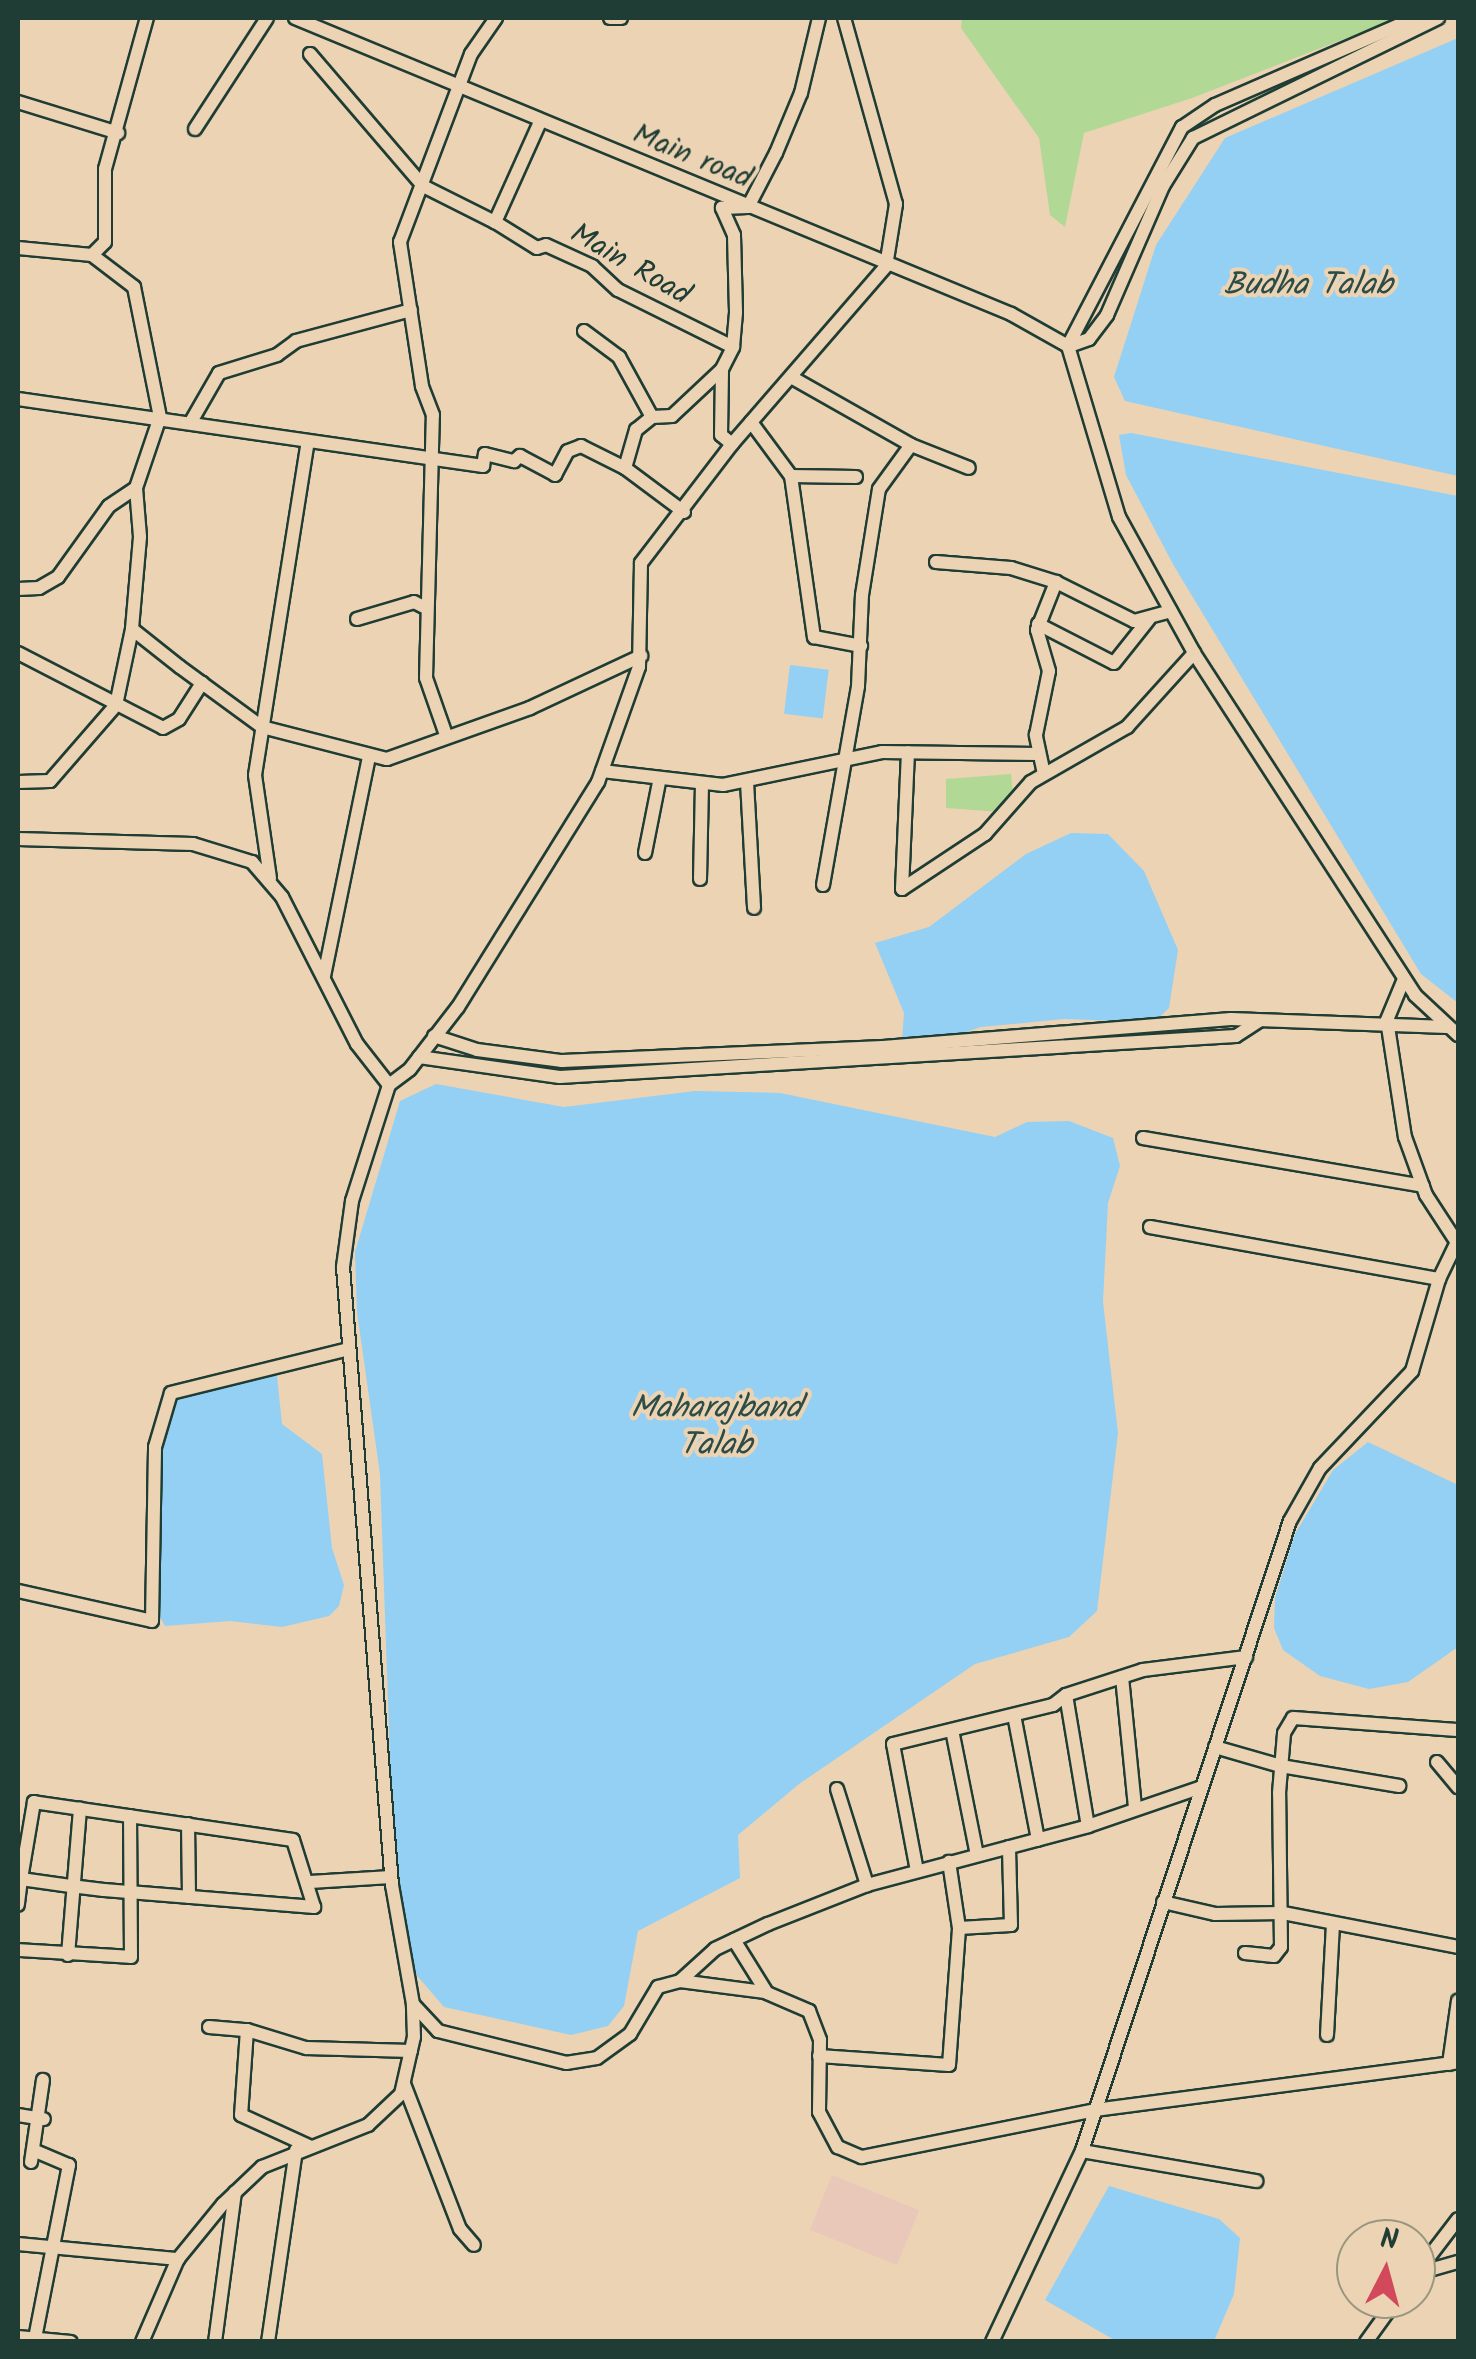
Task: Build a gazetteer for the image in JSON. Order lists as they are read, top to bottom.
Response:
{
  "streets": {
    "street": ["Main road", "Main Road"]
  },
  "water": ["Budha Talab", "Maharajband Talab"],
  "north": "top"
}
